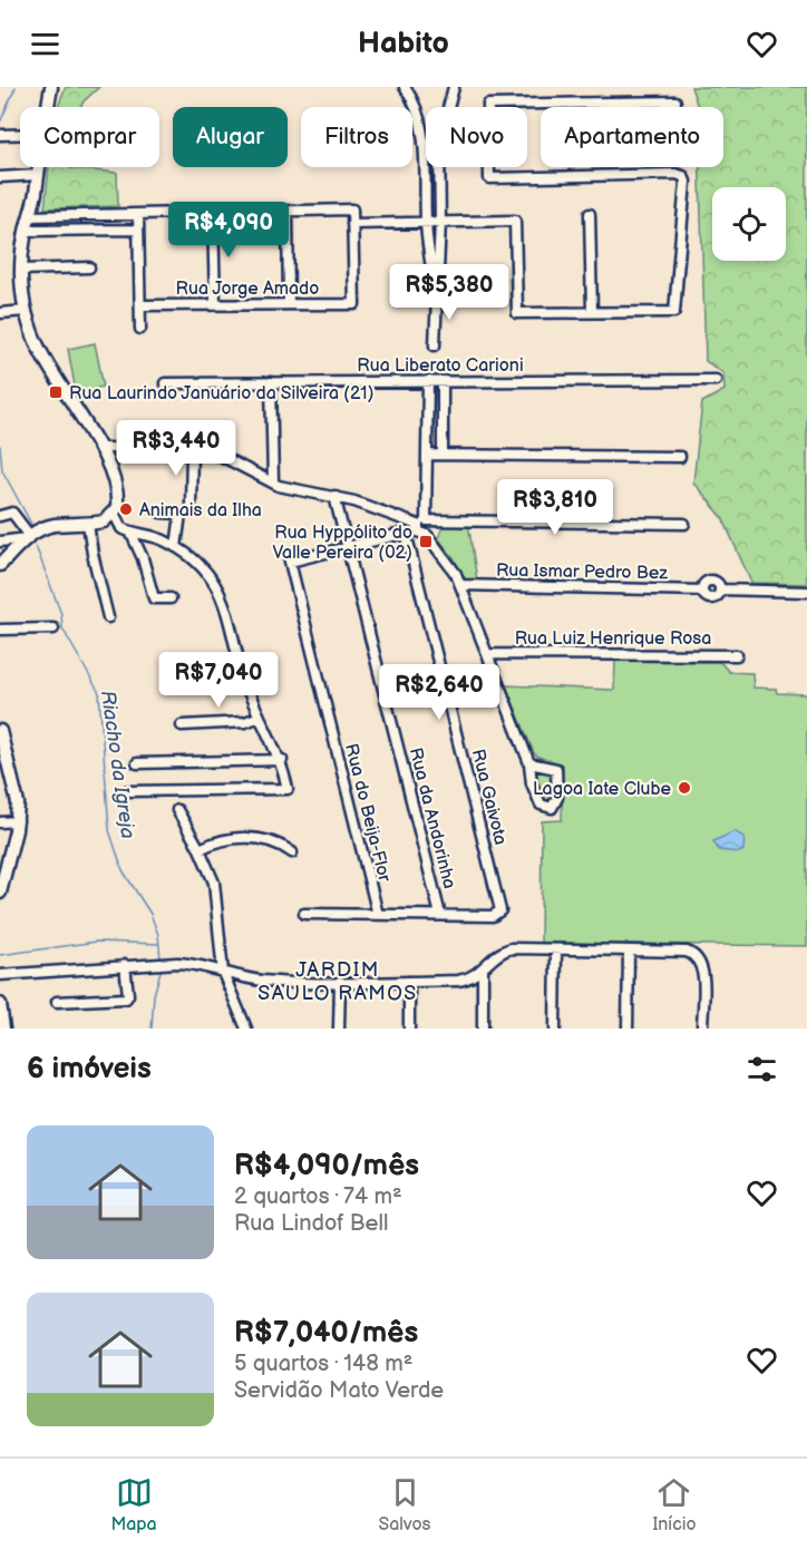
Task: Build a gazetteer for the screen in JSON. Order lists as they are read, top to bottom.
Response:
{
  "streets": {
    "street": [
      "Rua Jorge Amado",
      "Rua Liberato Carioni",
      "Rua Ismar Pedro Bez",
      "Rua Luiz Henrique Rosa",
      "Rua Gaivota",
      "Rua do Beija-Flor",
      "Rua da Andorinha"
    ]
  },
  "crossings": [
    ["Rua Gaivota", "Rua do Beija-Flor"],
    ["Rua Gaivota", "Rua da Andorinha"],
    ["Rua do Beija-Flor", "Rua da Andorinha"]
  ],
  "districts": ["JARDIM SAULO RAMOS"],
  "water": ["Riacho da Igreja"],
  "places": {
    "transit": ["Rua Laurindo Januário da Silveira (21)", "Rua Hyppólito do Valle Pereira (02)"],
    "other": ["Animais da Ilha", "Lagoa Iate Clube"]
  },
  "page": {
    "header": "Habito",
    "chip": [
      "Comprar",
      "Alugar",
      "Filtros",
      "Novo",
      "Apartamento"
    ],
    "price": [
      "R$4,090",
      "R$5,380",
      "R$3,440",
      "R$3,810",
      "R$7,040",
      "R$2,640"
    ],
    "heading": "6 imóveis",
    "list": [
      {
        "name": "R$4,090/mês",
        "note": "2 quartos · 74 m² · Rua Lindof Bell"
      },
      {
        "name": "R$7,040/mês",
        "note": "5 quartos · 148 m² · Servidão Mato Verde"
      }
    ],
    "tabs": ["Mapa", "Salvos", "Início"]
  }
}
